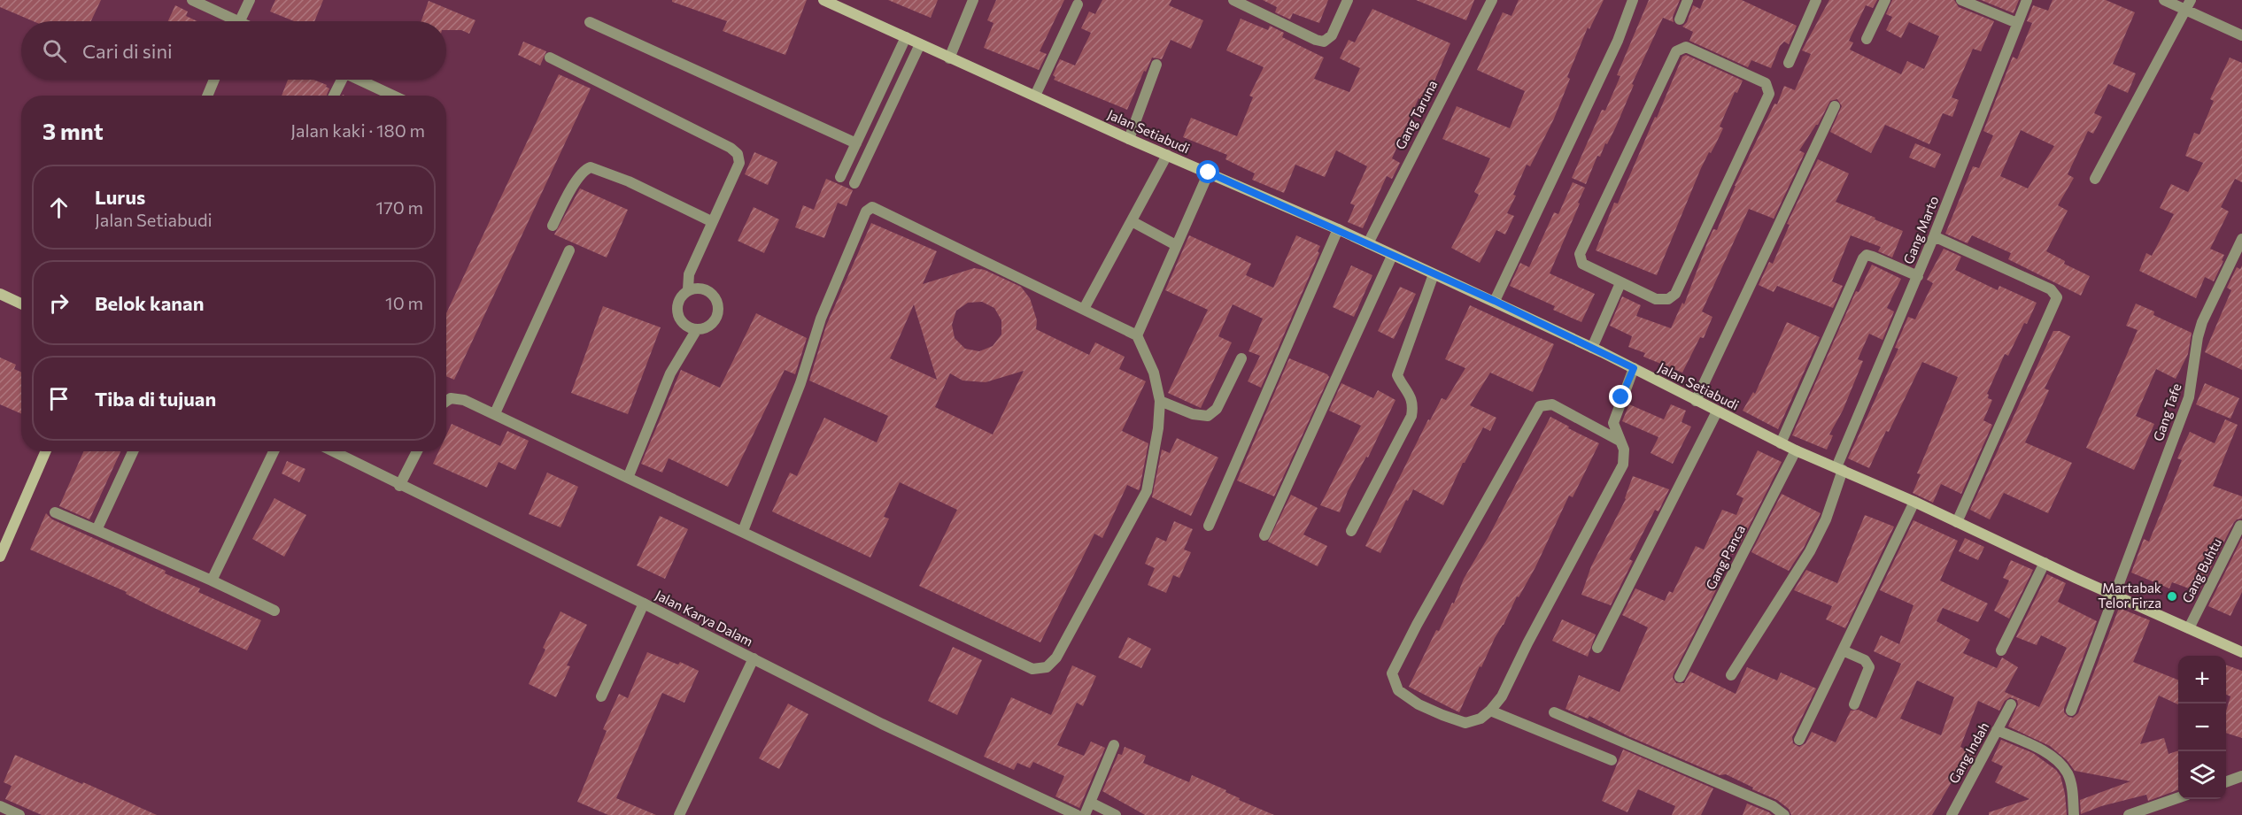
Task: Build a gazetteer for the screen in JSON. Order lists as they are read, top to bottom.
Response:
{
  "streets": {
    "street": [
      "Gang Taruna",
      "Jalan Setiabudi",
      "Gang Marto",
      "Gang Tafe",
      "Gang Panca",
      "Gang Buhtu",
      "Jalan Karya Dalam",
      "Gang Indah"
    ]
  },
  "crossings": [
    ["Gang Taruna", "Jalan Setiabudi"],
    ["Jalan Setiabudi", "Gang Marto"],
    ["Jalan Setiabudi", "Gang Tafe"],
    ["Jalan Setiabudi", "Gang Panca"],
    ["Jalan Setiabudi", "Gang Buhtu"]
  ],
  "places": ["Martabak Telor Firza"],
  "page": {
    "search": "Cari di sini",
    "heading": ["3 mnt", "Jalan kaki · 180 m"],
    "list": [
      ["Lurus", "Jalan Setiabudi", "170 m"],
      ["Belok kanan", "10 m"],
      "Tiba di tujuan"
    ],
    "map_buttons": ["+", "−"]
  }
}
